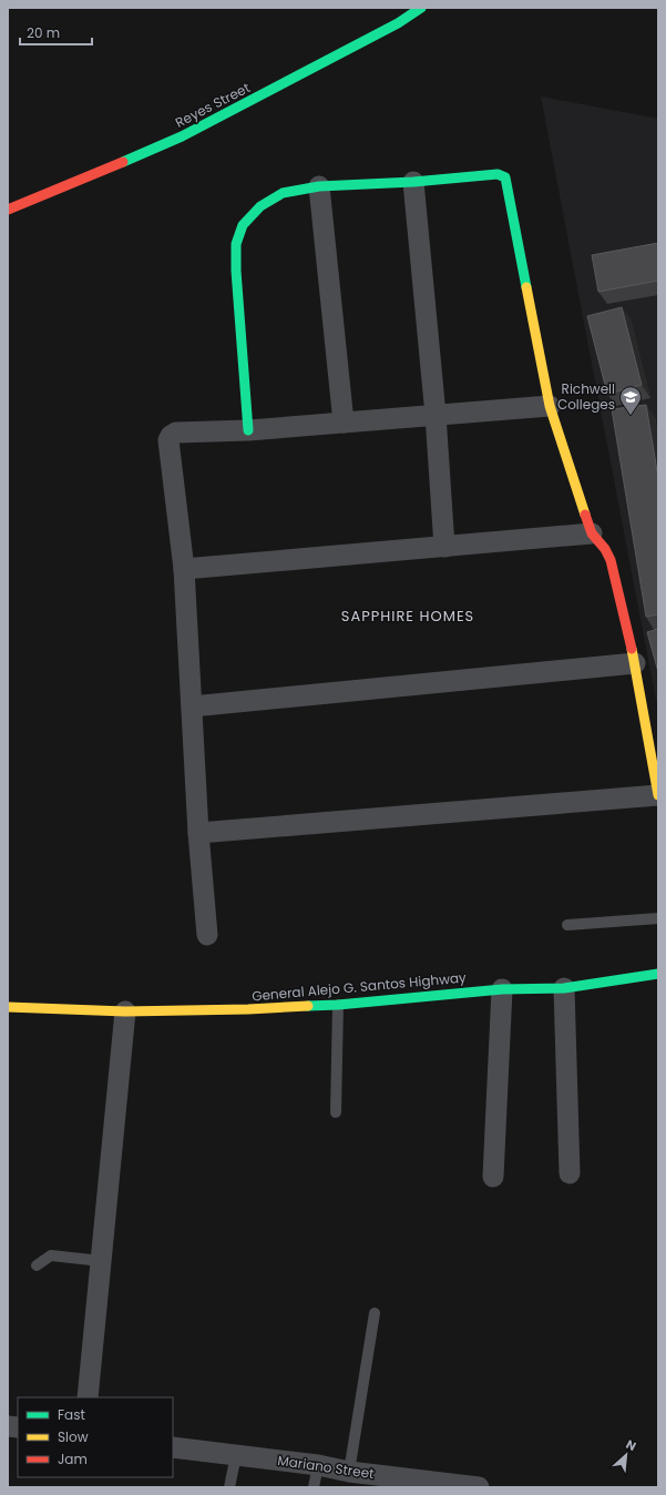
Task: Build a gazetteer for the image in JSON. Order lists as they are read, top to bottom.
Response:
{
  "streets": {
    "street": ["Reyes Street", "General Alejo G. Santos Highway", "Mariano Street"]
  },
  "districts": ["SAPPHIRE HOMES"],
  "places": {
    "school or university": ["Richwell Colleges"]
  },
  "legend": ["Fast", "Slow", "Jam"],
  "scale_bar": "20 m",
  "north": "top right"
}
